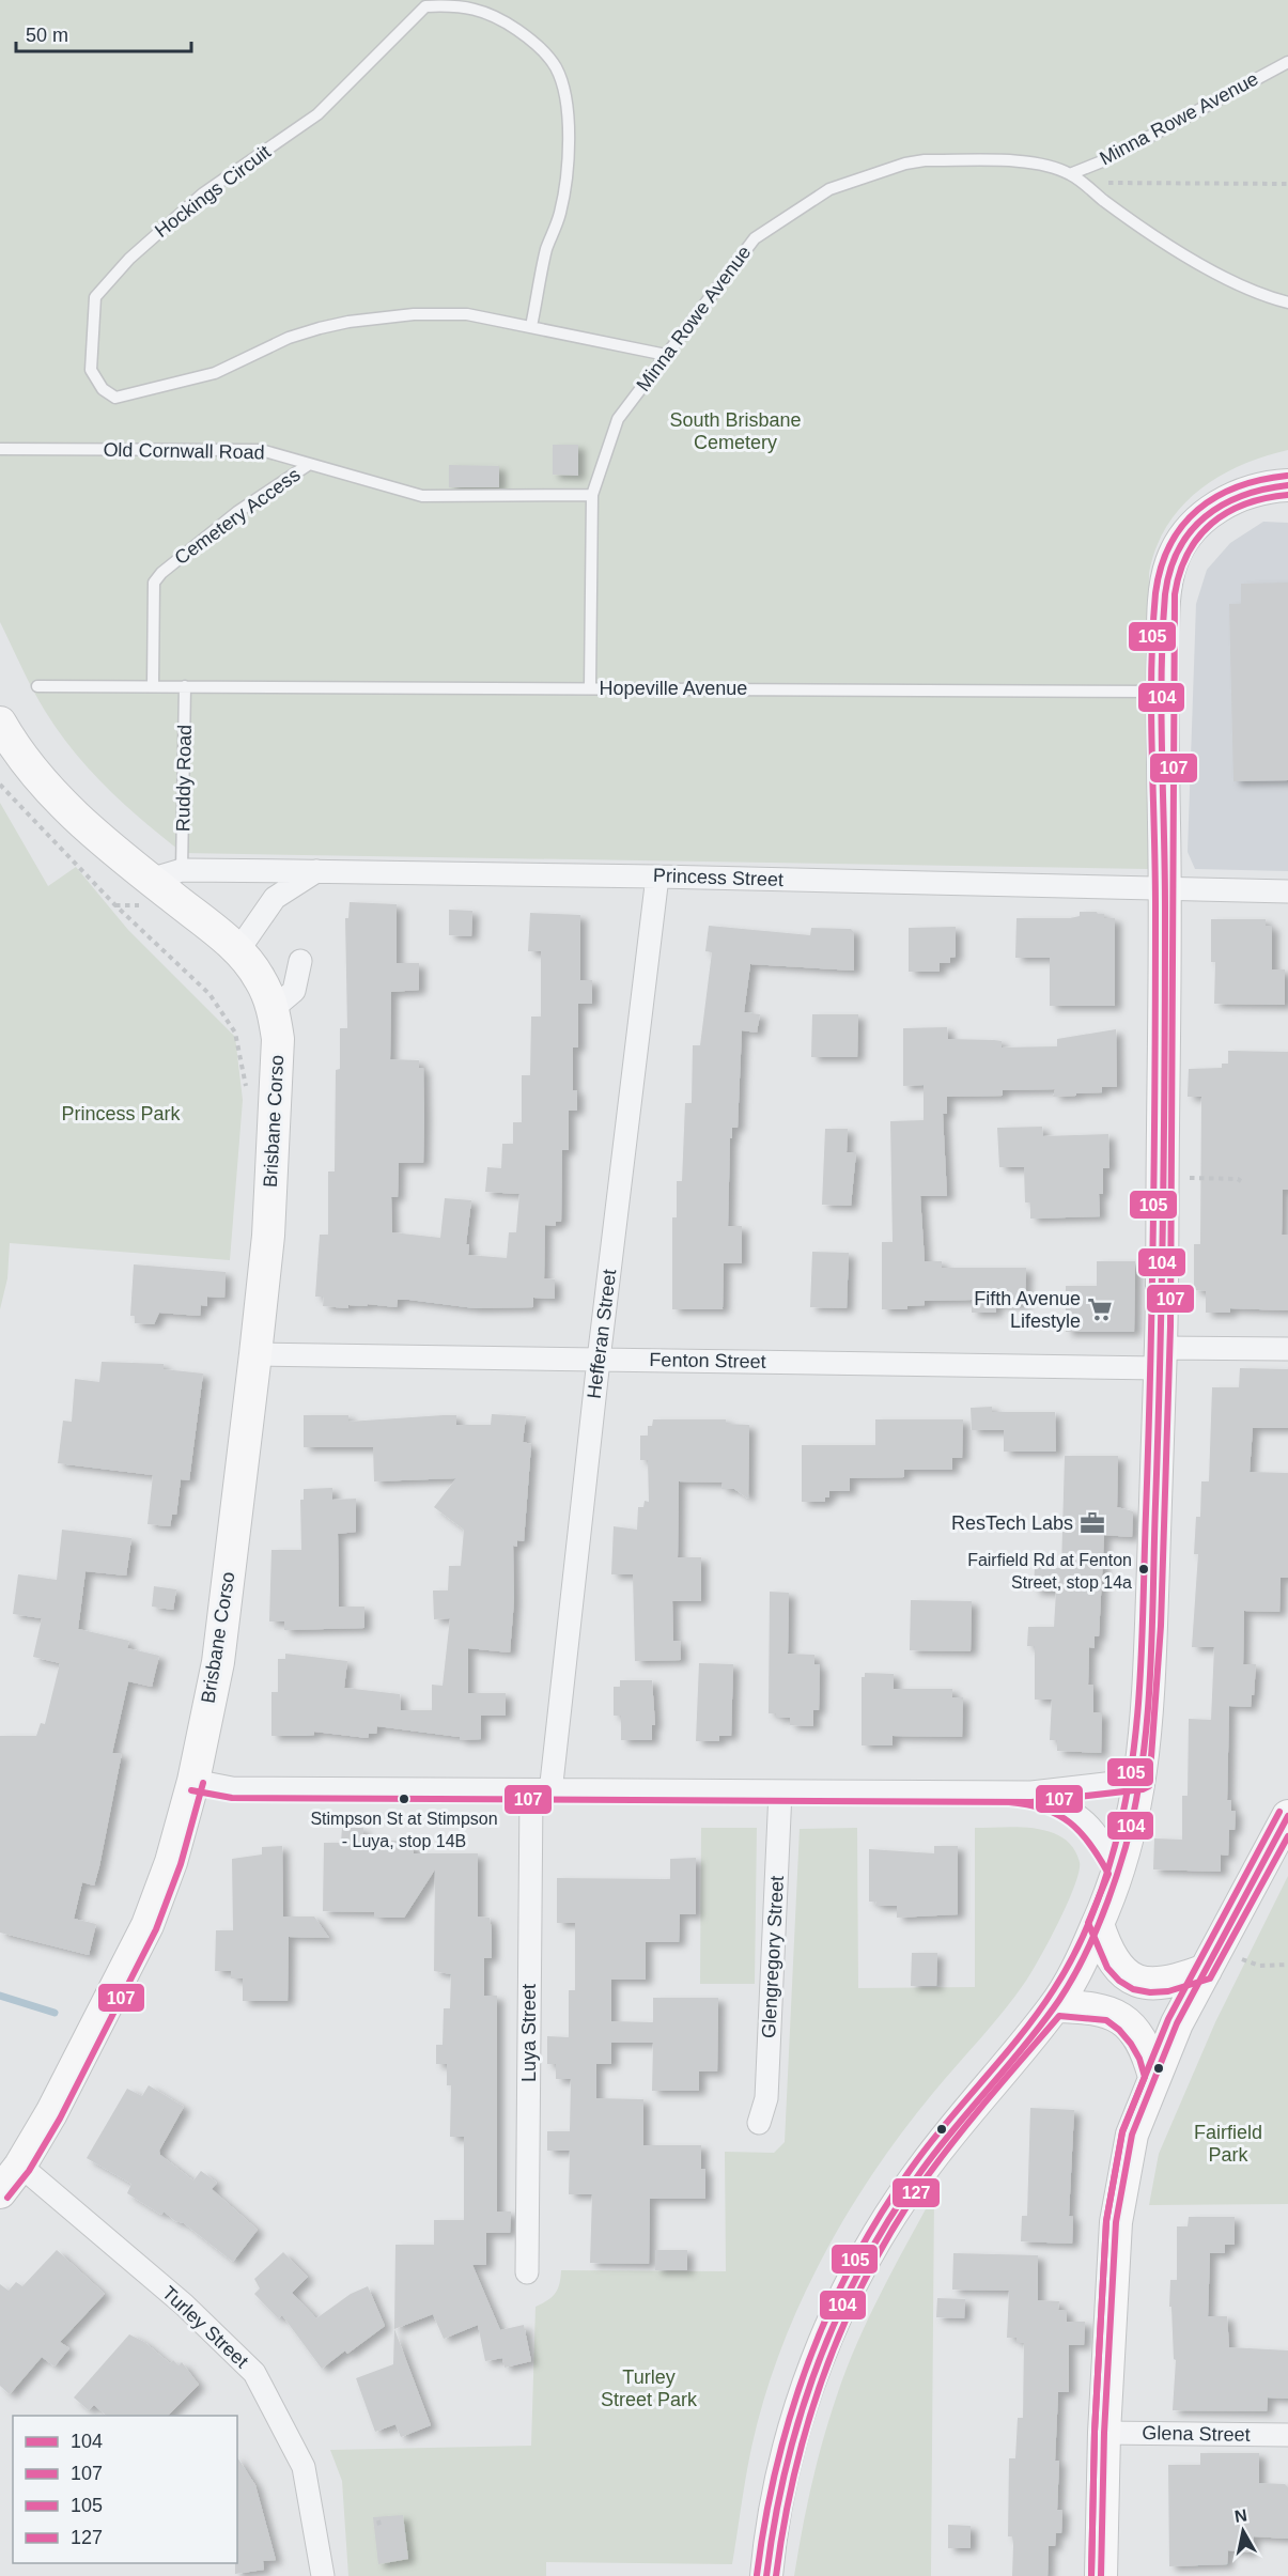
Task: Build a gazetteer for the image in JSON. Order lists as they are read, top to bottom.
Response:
{
  "streets": {
    "main road": ["Brisbane Corso"],
    "street": [
      "Princess Street",
      "Hefferan Street",
      "Fenton Street",
      "Glengregory Street",
      "Luya Street",
      "Turley Street",
      "Glena Street"
    ],
    "lane": [
      "Minna Rowe Avenue",
      "Hockings Circuit",
      "Old Cornwall Road",
      "Cemetery Access",
      "Hopeville Avenue",
      "Ruddy Road"
    ]
  },
  "crossings": [
    ["Minna Rowe Avenue", "Hockings Circuit"],
    ["Minna Rowe Avenue", "Old Cornwall Road"],
    ["Minna Rowe Avenue", "Hopeville Avenue"],
    ["Old Cornwall Road", "Cemetery Access"],
    ["Hopeville Avenue", "Ruddy Road"],
    ["Ruddy Road", "Princess Street"],
    ["Princess Street", "Hefferan Street"],
    ["Brisbane Corso", "Fenton Street"],
    ["Brisbane Corso", "Turley Street"],
    ["Hefferan Street", "Fenton Street"],
    ["Hefferan Street", "Luya Street"]
  ],
  "parks": [
    "South Brisbane Cemetery",
    "Princess Park",
    "Fairfield Park",
    "Turley Street Park"
  ],
  "places": {
    "supermarket": ["Fifth Avenue Lifestyle"],
    "office": ["ResTech Labs"],
    "other": ["Fairfield Rd at Fenton Street, stop 14a", "Stimpson St at Stimpson - Luya, stop 14B"]
  },
  "lines": [
    "transit line 105",
    "transit line 104",
    "transit line 107",
    "transit line 127"
  ],
  "legend": [
    "104",
    "107",
    "105",
    "127"
  ],
  "scale_bar": "50 m",
  "north": "top"
}
